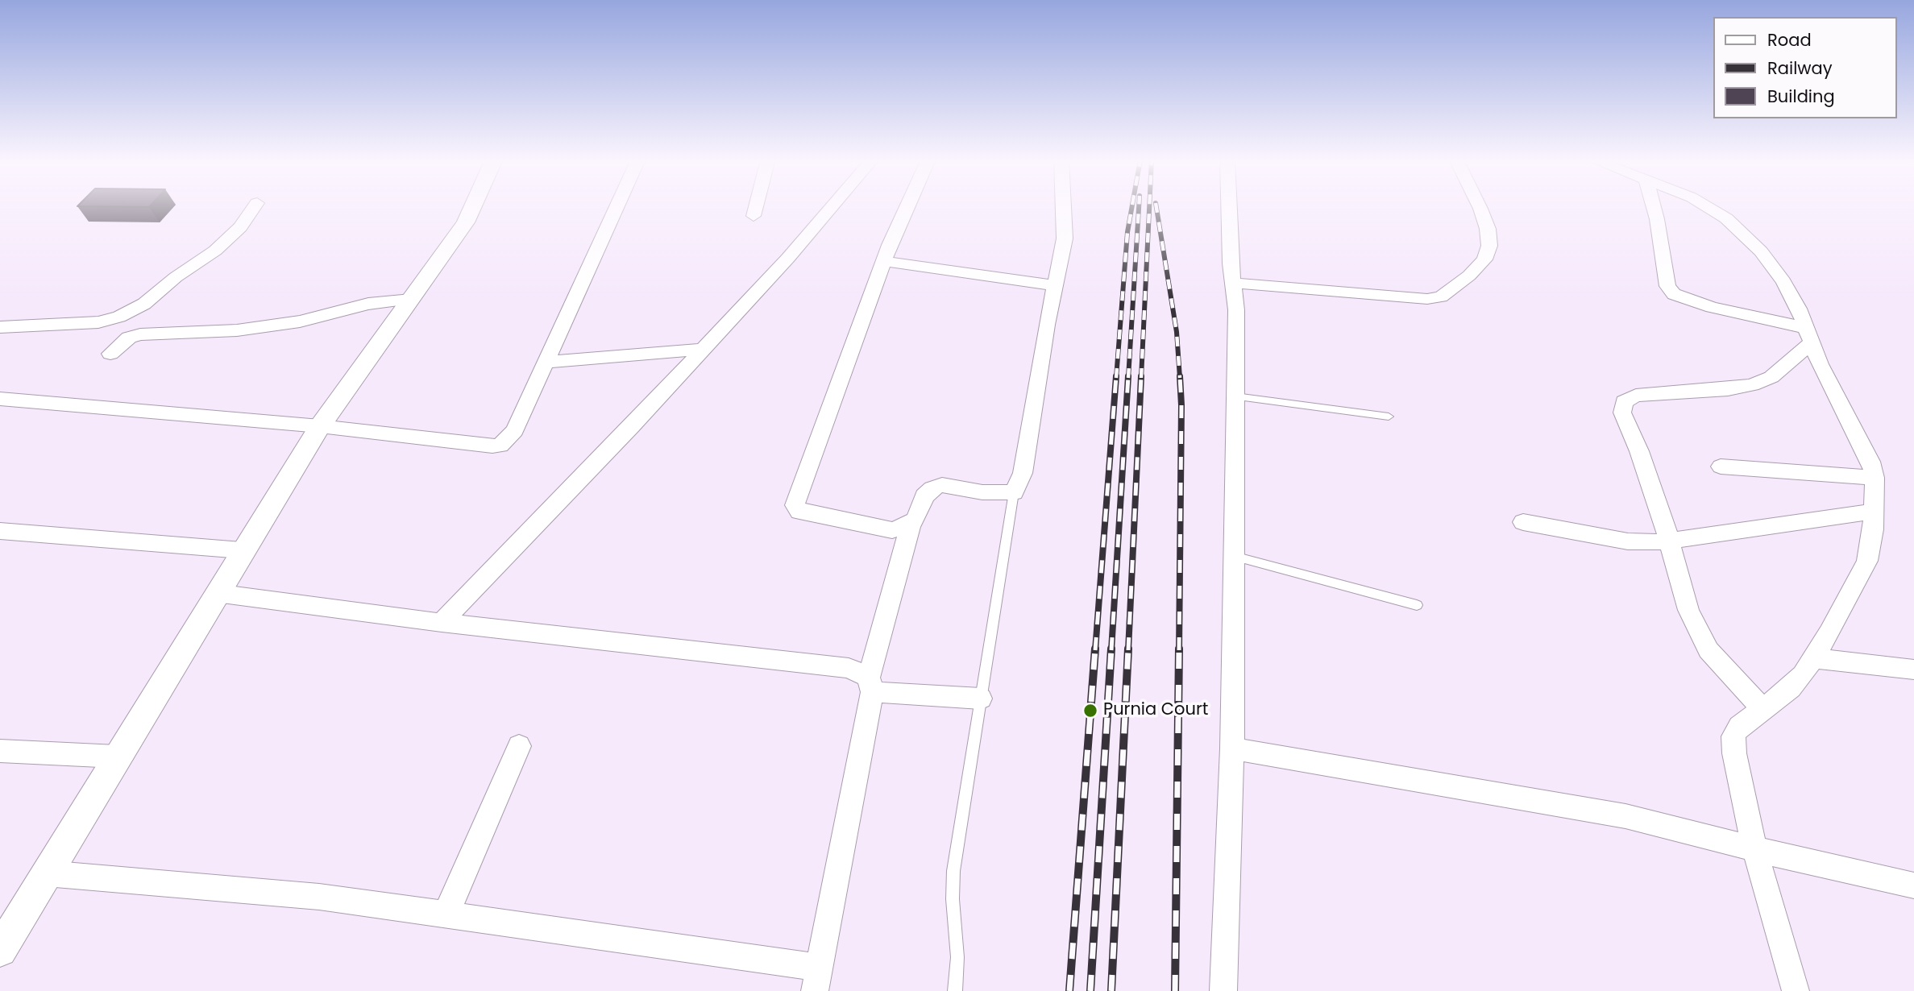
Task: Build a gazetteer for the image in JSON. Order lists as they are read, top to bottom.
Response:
{
  "places": ["Purnia Court"],
  "legend": ["Road", "Railway", "Building"]
}
